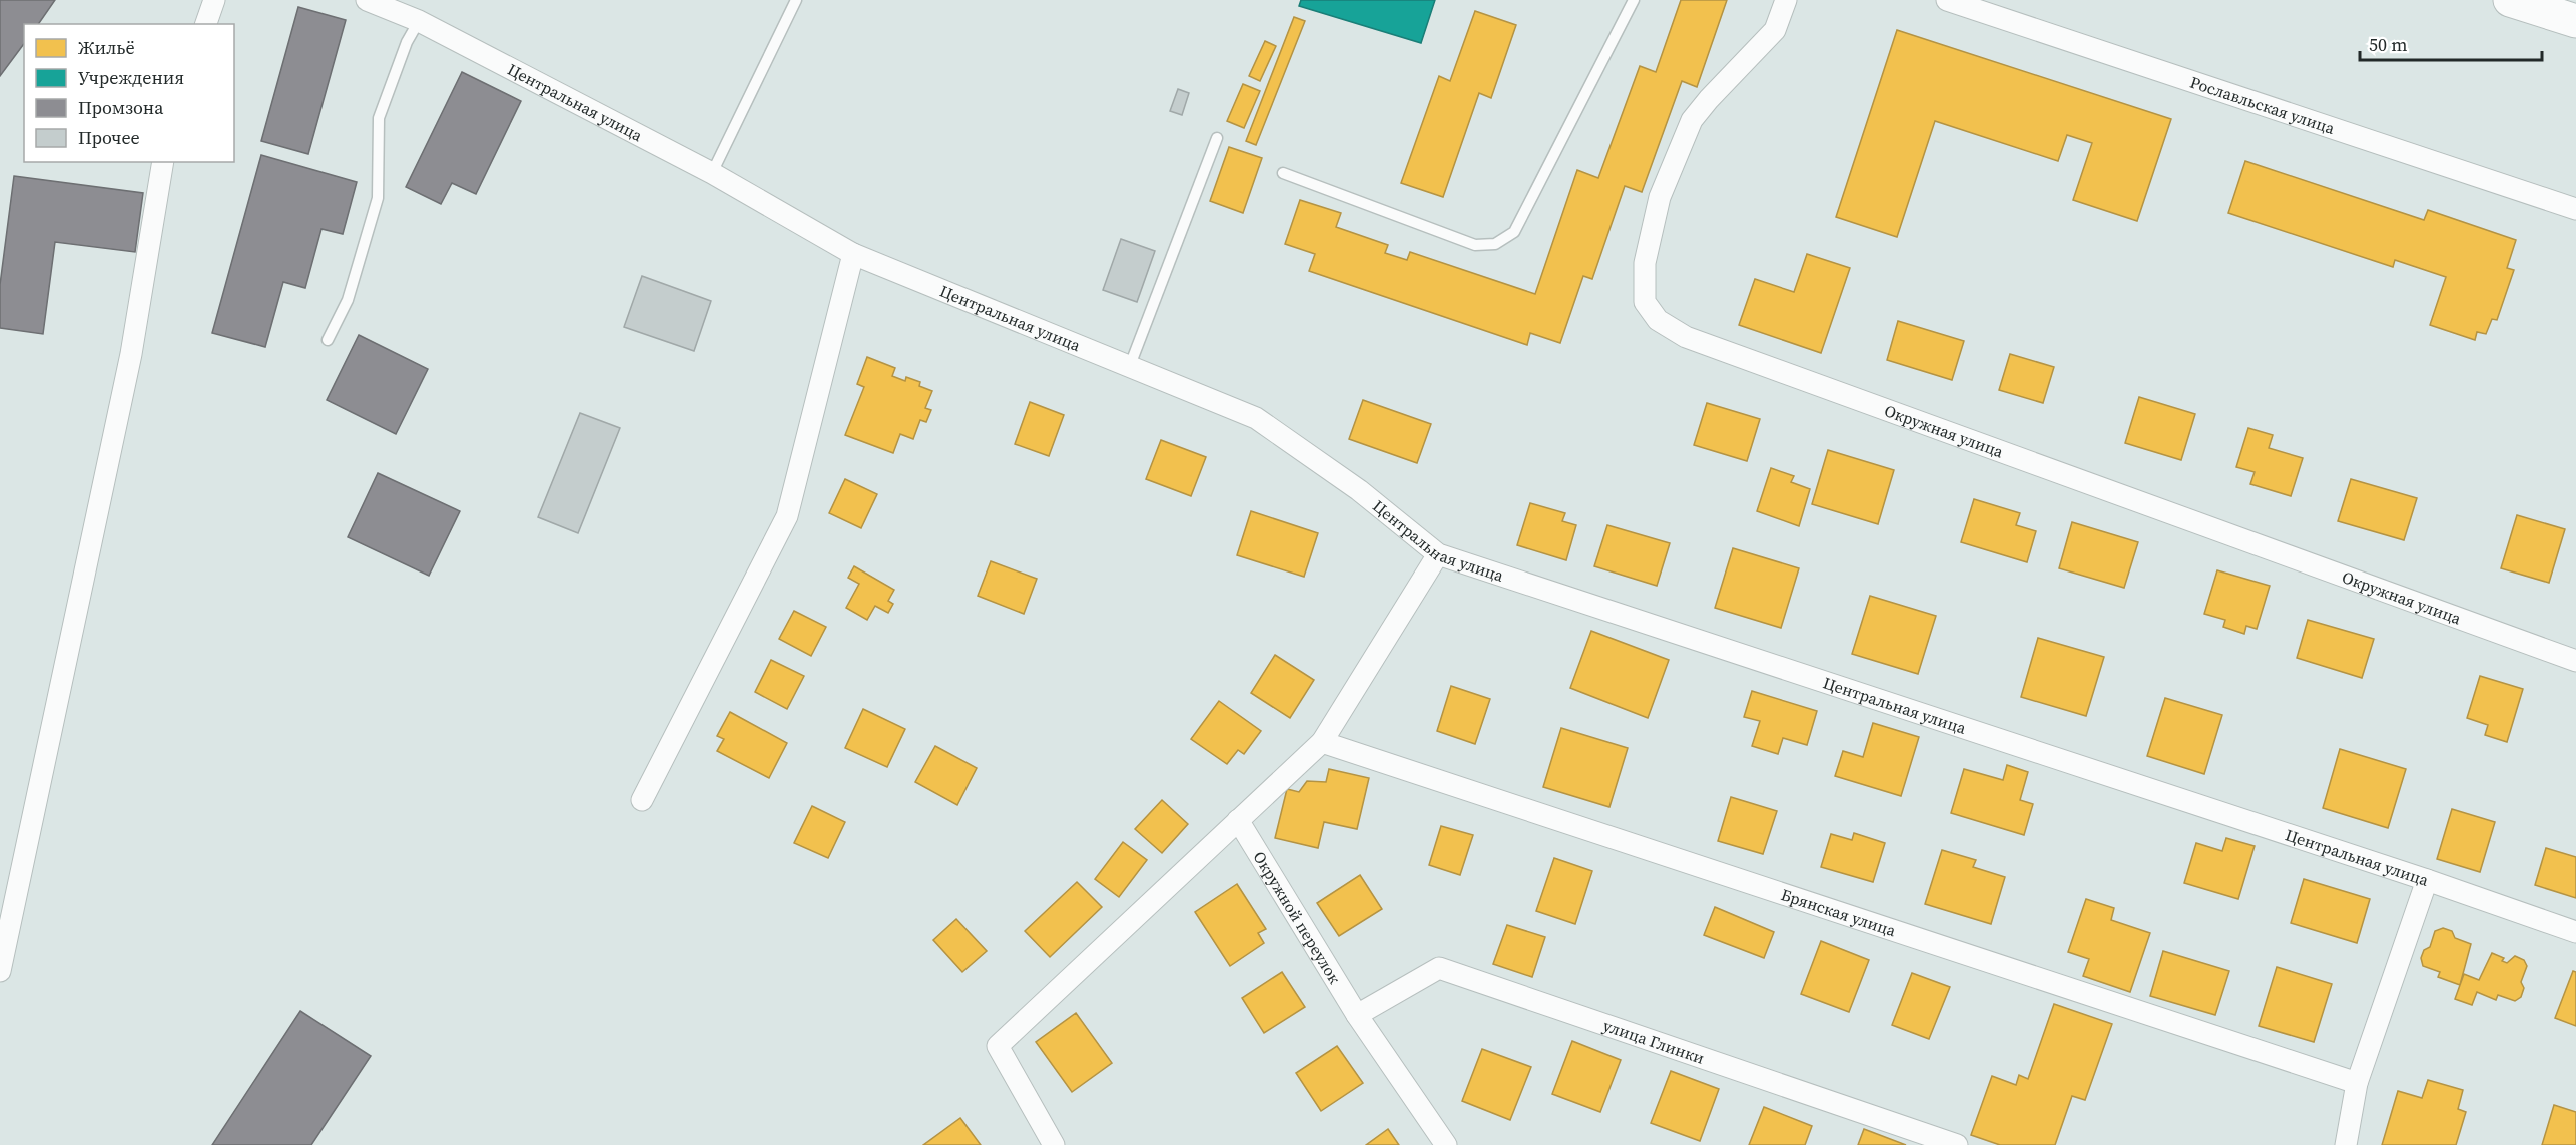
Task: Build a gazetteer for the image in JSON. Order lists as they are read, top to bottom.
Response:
{
  "streets": {
    "street": [
      "Центральная улица",
      "Рославльская улица",
      "Окружная улица",
      "Брянская улица",
      "Окружной переулок",
      "улица Глинки"
    ]
  },
  "crossings": [
    ["Окружной переулок", "улица Глинки"]
  ],
  "legend": [
    "Жильё",
    "Учреждения",
    "Промзона",
    "Прочее"
  ],
  "scale_bar": "50 m"
}
